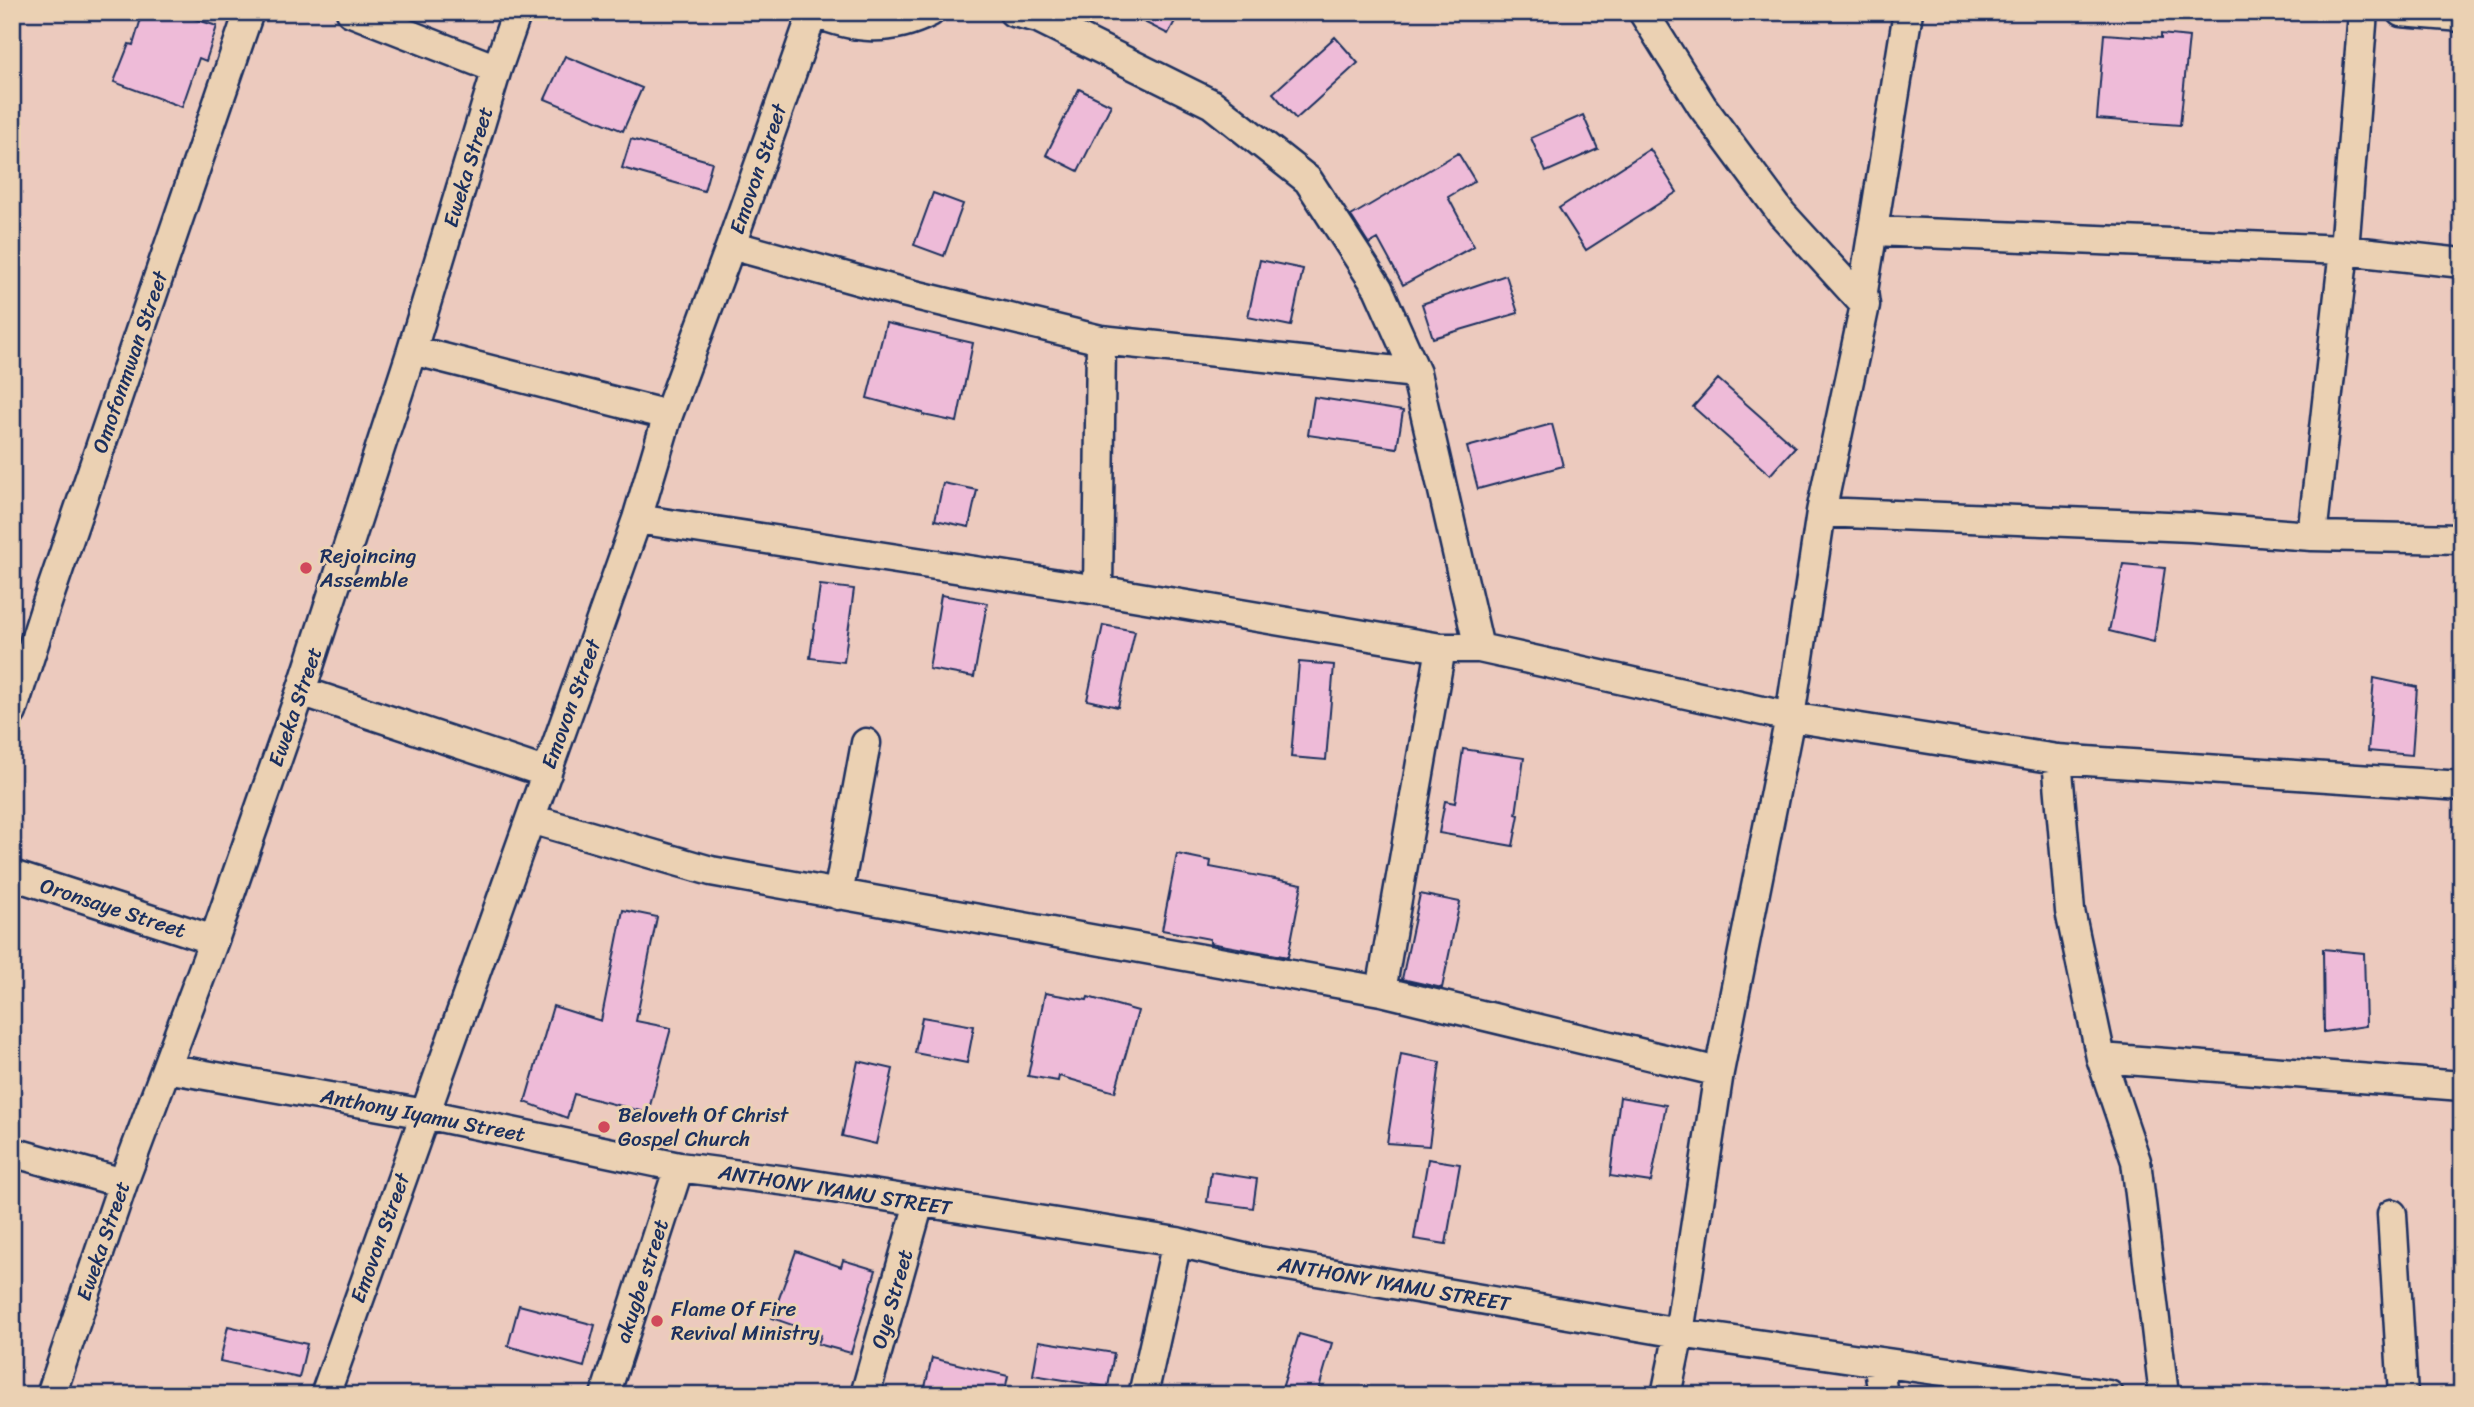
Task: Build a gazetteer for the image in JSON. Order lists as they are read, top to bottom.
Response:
{
  "streets": {
    "street": [
      "Eweka Street",
      "Emovon Street",
      "Omofonmwan Street",
      "Oronsaye Street",
      "Anthony Iyamu Street",
      "ANTHONY IYAMU STREET",
      "akugbe street",
      "Oye Street"
    ]
  },
  "crossings": [
    ["Eweka Street", "Oronsaye Street"],
    ["Eweka Street", "Anthony Iyamu Street"],
    ["Emovon Street", "Anthony Iyamu Street"],
    ["Anthony Iyamu Street", "ANTHONY IYAMU STREET"],
    ["Anthony Iyamu Street", "akugbe street"],
    ["ANTHONY IYAMU STREET", "akugbe street"],
    ["ANTHONY IYAMU STREET", "Oye Street"]
  ],
  "places": ["Rejoincing Assemble", "Beloveth Of Christ Gospel Church", "Flame Of Fire Revival Ministry"]
}
